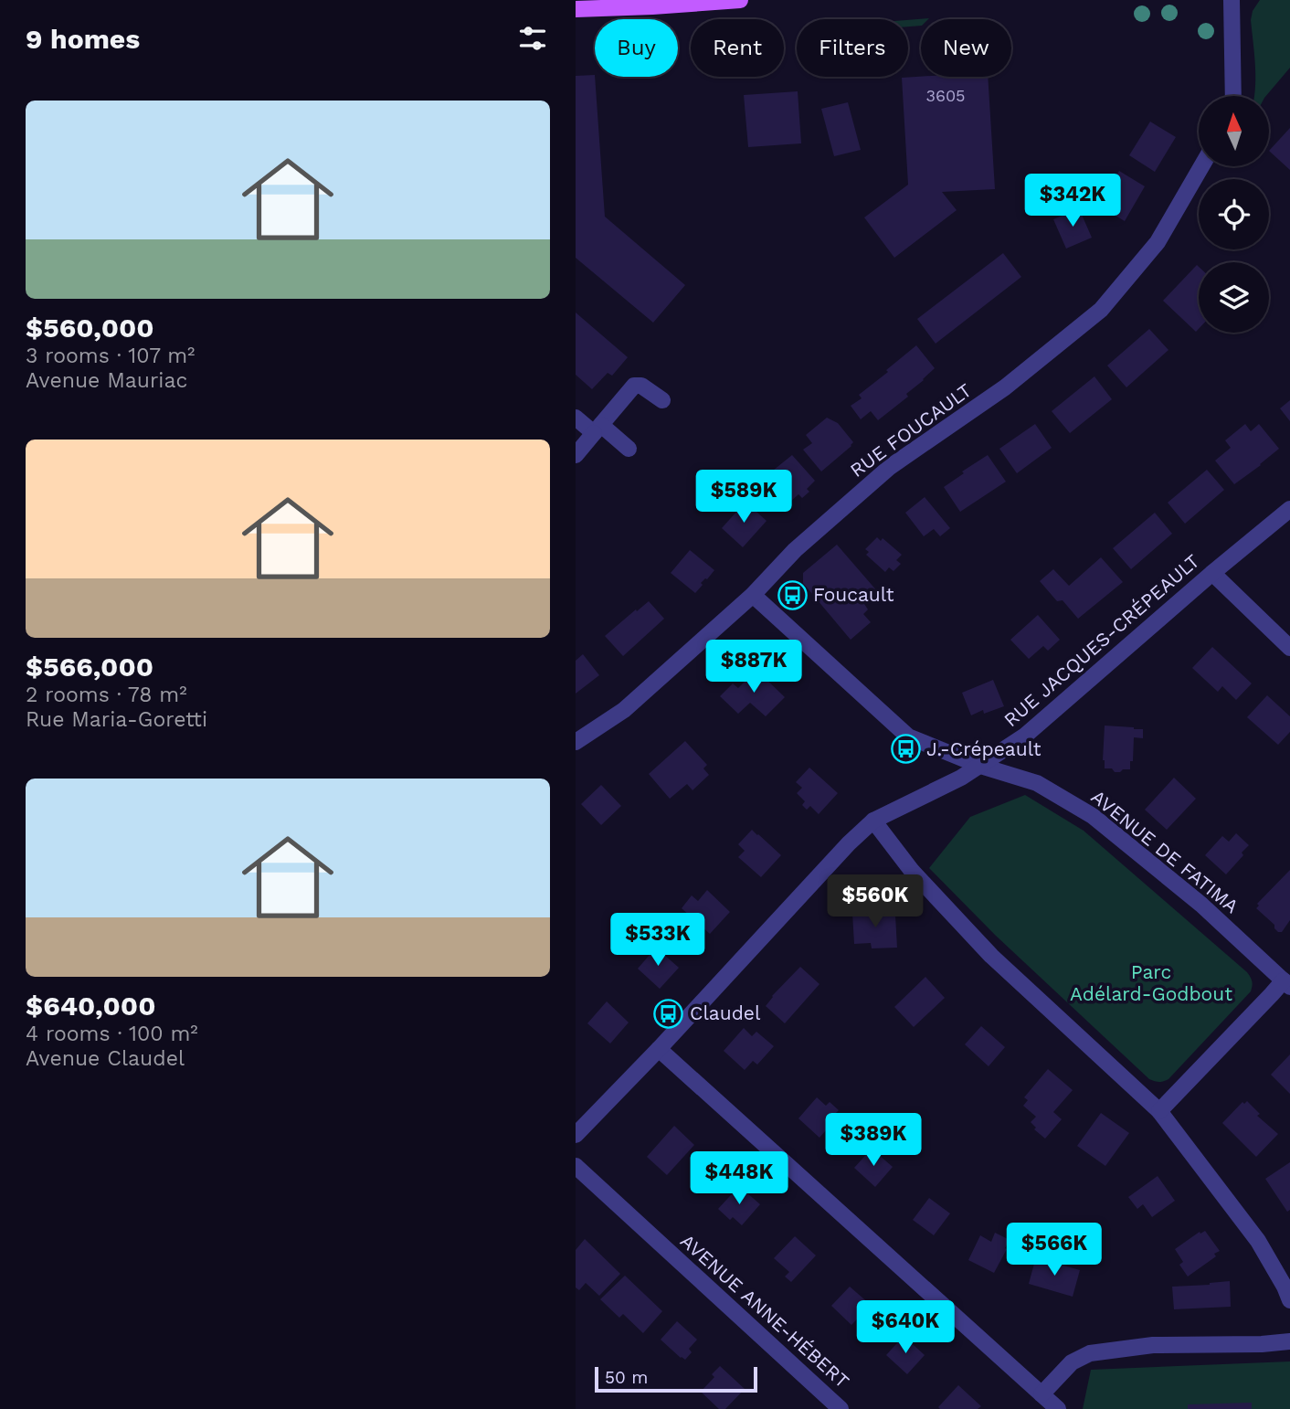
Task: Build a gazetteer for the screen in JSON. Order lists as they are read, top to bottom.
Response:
{
  "streets": {
    "street": [
      "RUE FOUCAULT",
      "RUE JACQUES-CRÉPEAULT",
      "AVENUE DE FATIMA",
      "AVENUE ANNE-HÉBERT"
    ]
  },
  "crossings": [
    ["RUE FOUCAULT", "AVENUE DE FATIMA"],
    ["RUE JACQUES-CRÉPEAULT", "AVENUE DE FATIMA"]
  ],
  "parks": ["Parc Adélard-Godbout"],
  "places": {
    "bus stop": ["Foucault", "J.-Crépeault", "Claudel"]
  },
  "house_numbers": ["3605"],
  "scale_bar": "50 m",
  "north": "top",
  "page": {
    "heading": "9 homes",
    "chip": [
      "Buy",
      "Rent",
      "Filters",
      "New"
    ],
    "list": [
      {
        "name": "$560,000",
        "note": "3 rooms · 107 m² · Avenue Mauriac"
      },
      {
        "name": "$566,000",
        "note": "2 rooms · 78 m² · Rue Maria-Goretti"
      },
      {
        "name": "$640,000",
        "note": "4 rooms · 100 m² · Avenue Claudel"
      }
    ],
    "price": [
      "$342K",
      "$589K",
      "$887K",
      "$560K",
      "$533K",
      "$389K",
      "$448K",
      "$566K",
      "$640K"
    ],
    "scale": "50 m"
  }
}
